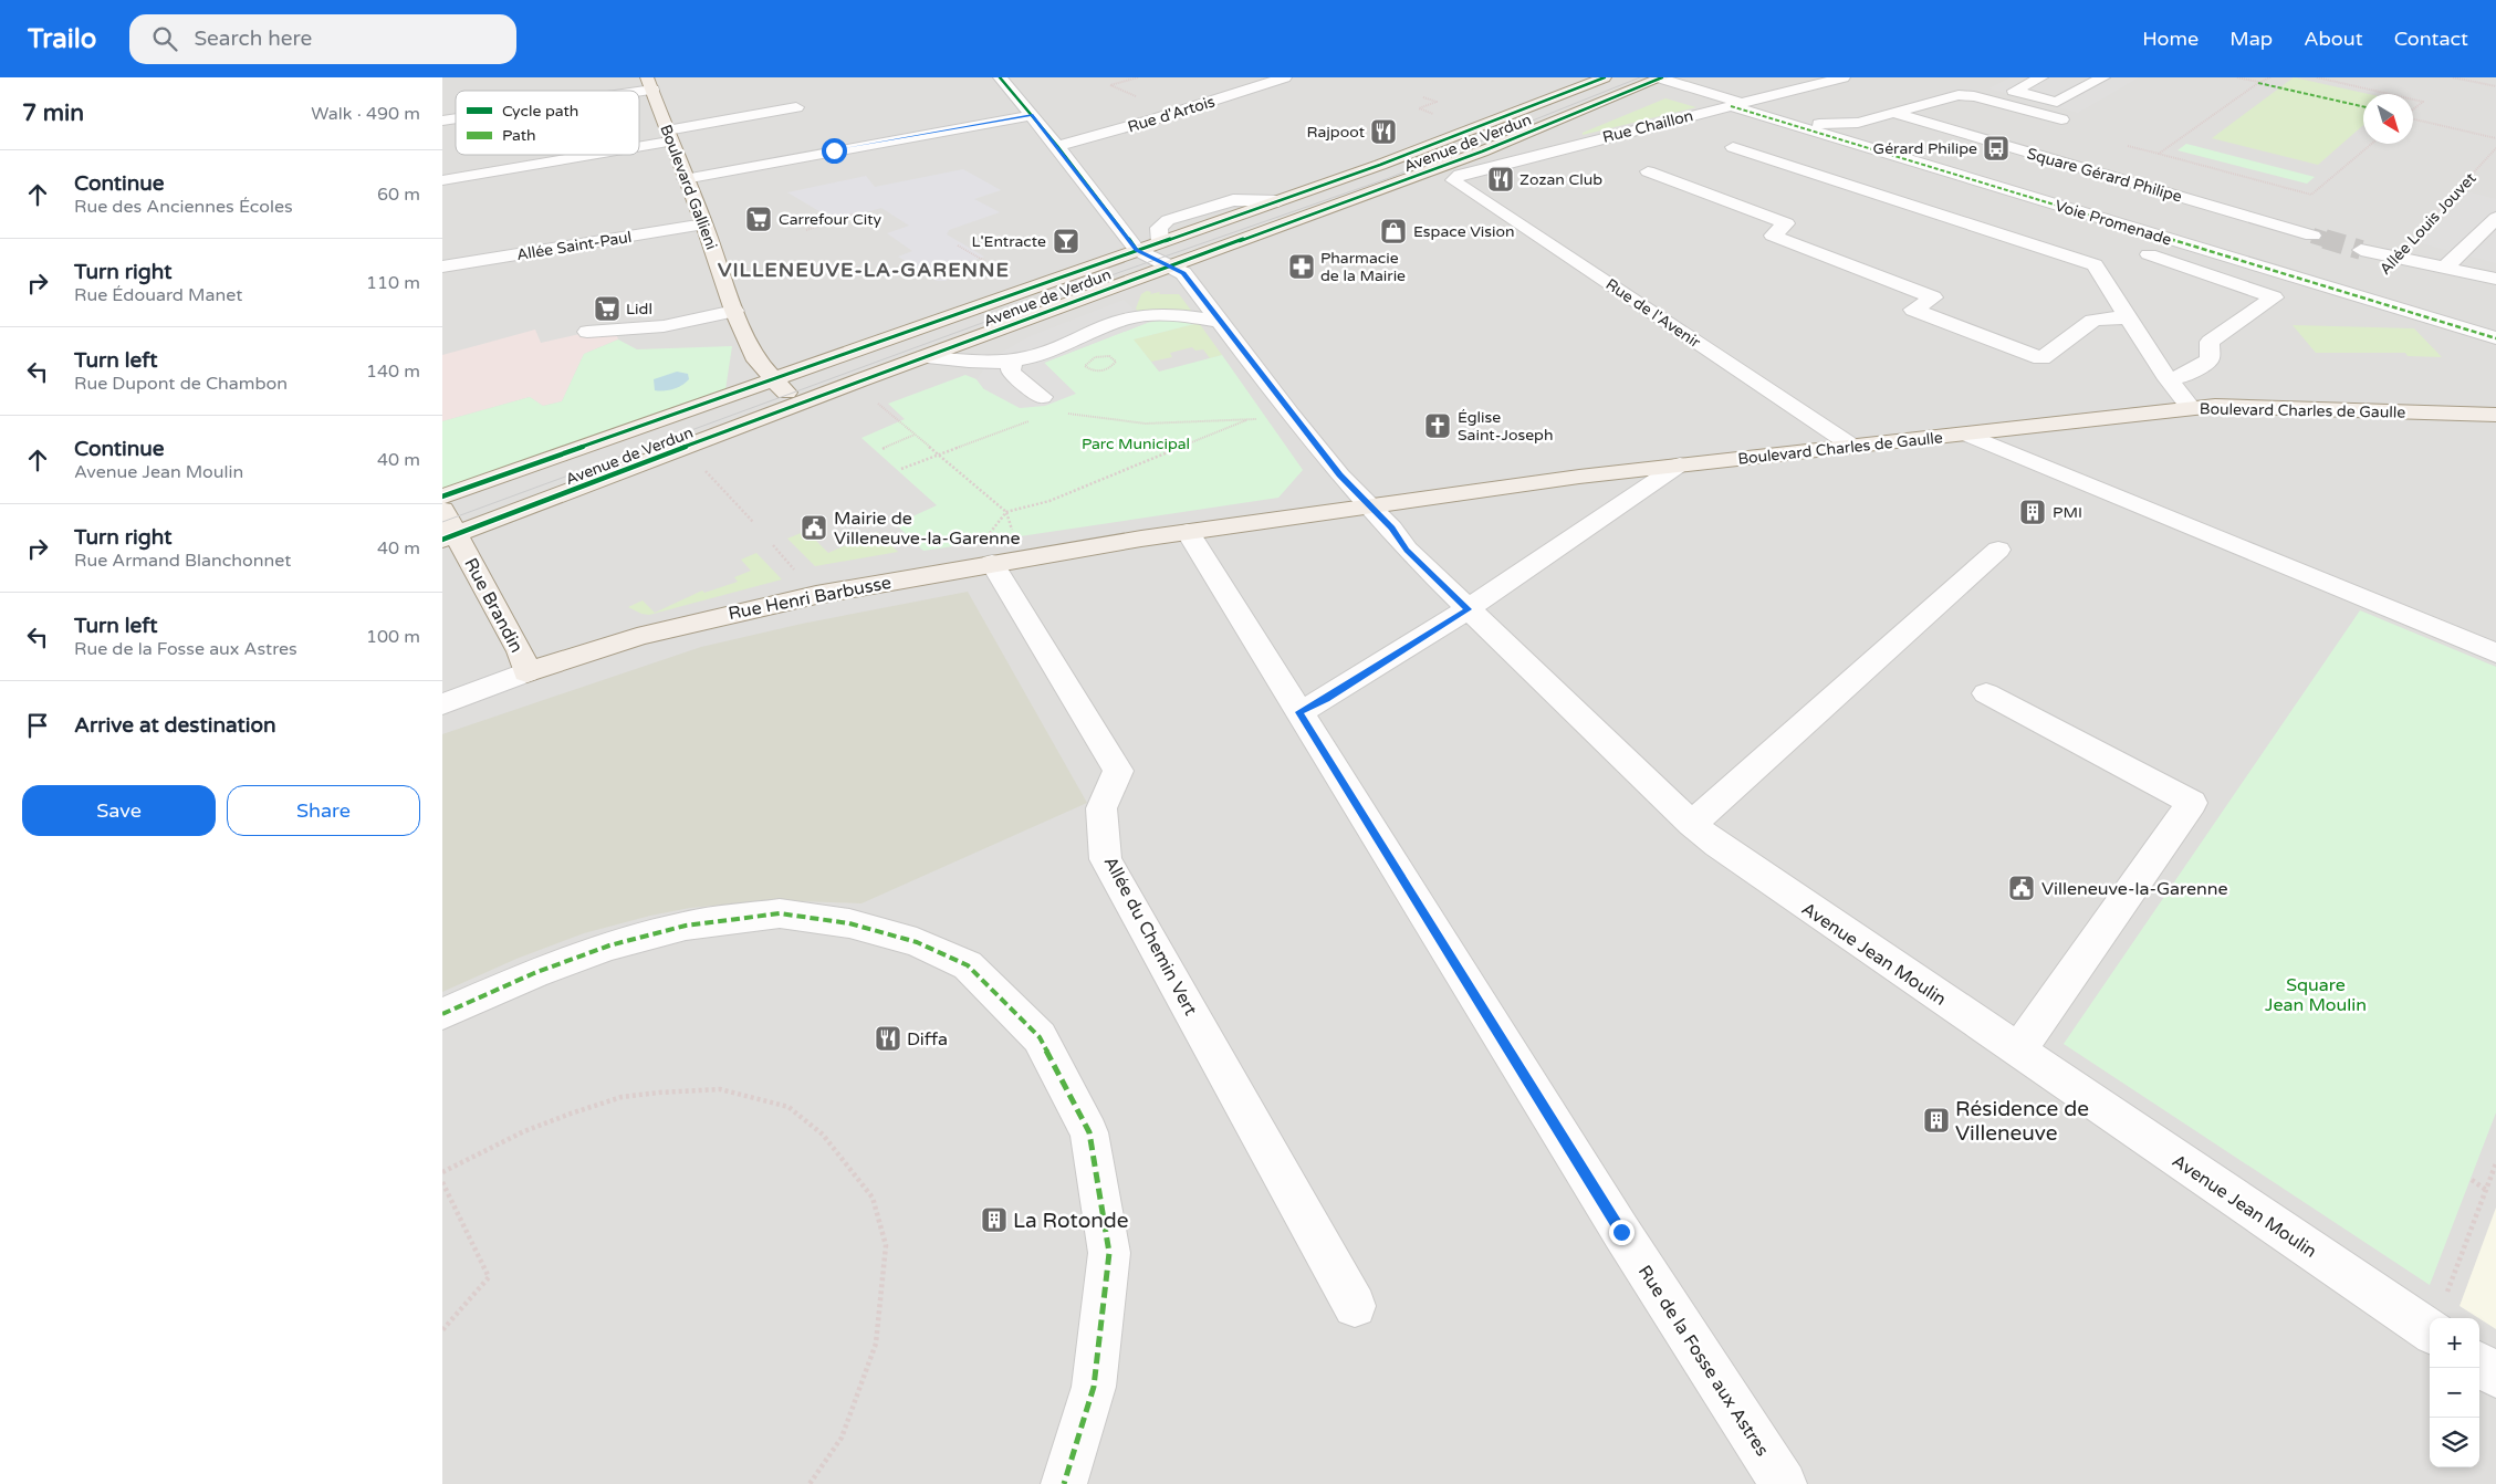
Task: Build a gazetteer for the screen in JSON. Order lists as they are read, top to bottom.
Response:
{
  "streets": {
    "main road": [
      "Avenue de Verdun",
      "Boulevard Gallieni",
      "Boulevard Charles de Gaulle",
      "Rue Henri Barbusse",
      "Rue Brandin"
    ],
    "street": [
      "Rue d'Artois",
      "Rue Chaillon",
      "Square Gérard Philipe",
      "Voie Promenade",
      "Allée Saint-Paul",
      "Rue de l'Avenir",
      "Allée du Chemin Vert",
      "Avenue Jean Moulin",
      "Rue de la Fosse aux Astres"
    ],
    "path": ["Allée Louis Jouvet"]
  },
  "crossings": [
    ["Rue Chaillon", "Voie Promenade"],
    ["Rue Chaillon", "Rue de l'Avenir"],
    ["Avenue de Verdun", "Boulevard Gallieni"],
    ["Avenue de Verdun", "Voie Promenade"],
    ["Avenue de Verdun", "Rue Brandin"],
    ["Avenue de Verdun", "Avenue Jean Moulin"],
    ["Boulevard Gallieni", "Allée Saint-Paul"],
    ["Rue de l'Avenir", "Boulevard Charles de Gaulle"],
    ["Boulevard Charles de Gaulle", "Rue Henri Barbusse"],
    ["Boulevard Charles de Gaulle", "Avenue Jean Moulin"],
    ["Boulevard Charles de Gaulle", "Rue de la Fosse aux Astres"],
    ["Rue Henri Barbusse", "Rue Brandin"],
    ["Rue Henri Barbusse", "Allée du Chemin Vert"],
    ["Rue Henri Barbusse", "Rue de la Fosse aux Astres"]
  ],
  "districts": ["VILLENEUVE-LA-GARENNE"],
  "parks": ["Parc Municipal", "Square Jean Moulin"],
  "places": {
    "restaurant": ["Rajpoot", "Zozan Club", "Diffa"],
    "bus stop": ["Gérard Philipe"],
    "supermarket": ["Carrefour City", "Lidl"],
    "shop": ["Espace Vision"],
    "bar": ["L'Entracte"],
    "pharmacy": ["Pharmacie de la Mairie"],
    "church": ["Église Saint-Joseph"],
    "building": ["PMI", "Résidence de Villeneuve", "La Rotonde"],
    "public building": ["Mairie de Villeneuve-la-Garenne", "Villeneuve-la-Garenne"]
  },
  "legend": ["Cycle path", "Path"],
  "north": "bottom right",
  "page": {
    "header": "Trailo",
    "search": "Search here",
    "nav": [
      "Home",
      "Map",
      "About",
      "Contact"
    ],
    "heading": ["7 min", "Walk · 490 m"],
    "list": [
      ["Continue", "Rue des Anciennes Écoles", "60 m"],
      ["Turn right", "Rue Édouard Manet", "110 m"],
      ["Turn left", "Rue Dupont de Chambon", "140 m"],
      ["Continue", "Avenue Jean Moulin", "40 m"],
      ["Turn right", "Rue Armand Blanchonnet", "40 m"],
      ["Turn left", "Rue de la Fosse aux Astres", "100 m"],
      "Arrive at destination"
    ],
    "buttons": ["Save", "Share"],
    "map_buttons": ["+", "−"]
  }
}
